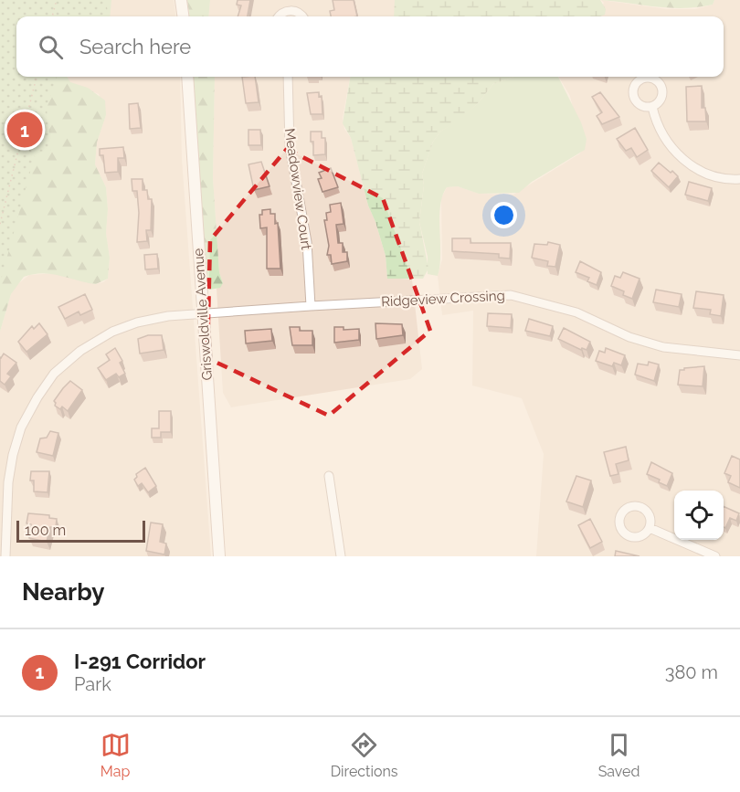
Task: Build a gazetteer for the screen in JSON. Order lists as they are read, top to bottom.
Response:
{
  "streets": {
    "street": ["Meadowview Court", "Ridgeview Crossing", "Griswoldville Avenue"]
  },
  "crossings": [
    ["Meadowview Court", "Ridgeview Crossing"],
    ["Ridgeview Crossing", "Griswoldville Avenue"]
  ],
  "scale_bar": "100 m",
  "page": {
    "search": "Search here",
    "pins": "1",
    "scale": "100 m",
    "heading": "Nearby",
    "list": [
      {
        "mark": "1",
        "name": "I-291 Corridor",
        "note": "Park",
        "value": "380 m"
      }
    ],
    "nav": ["Map", "Directions", "Saved"]
  }
}
